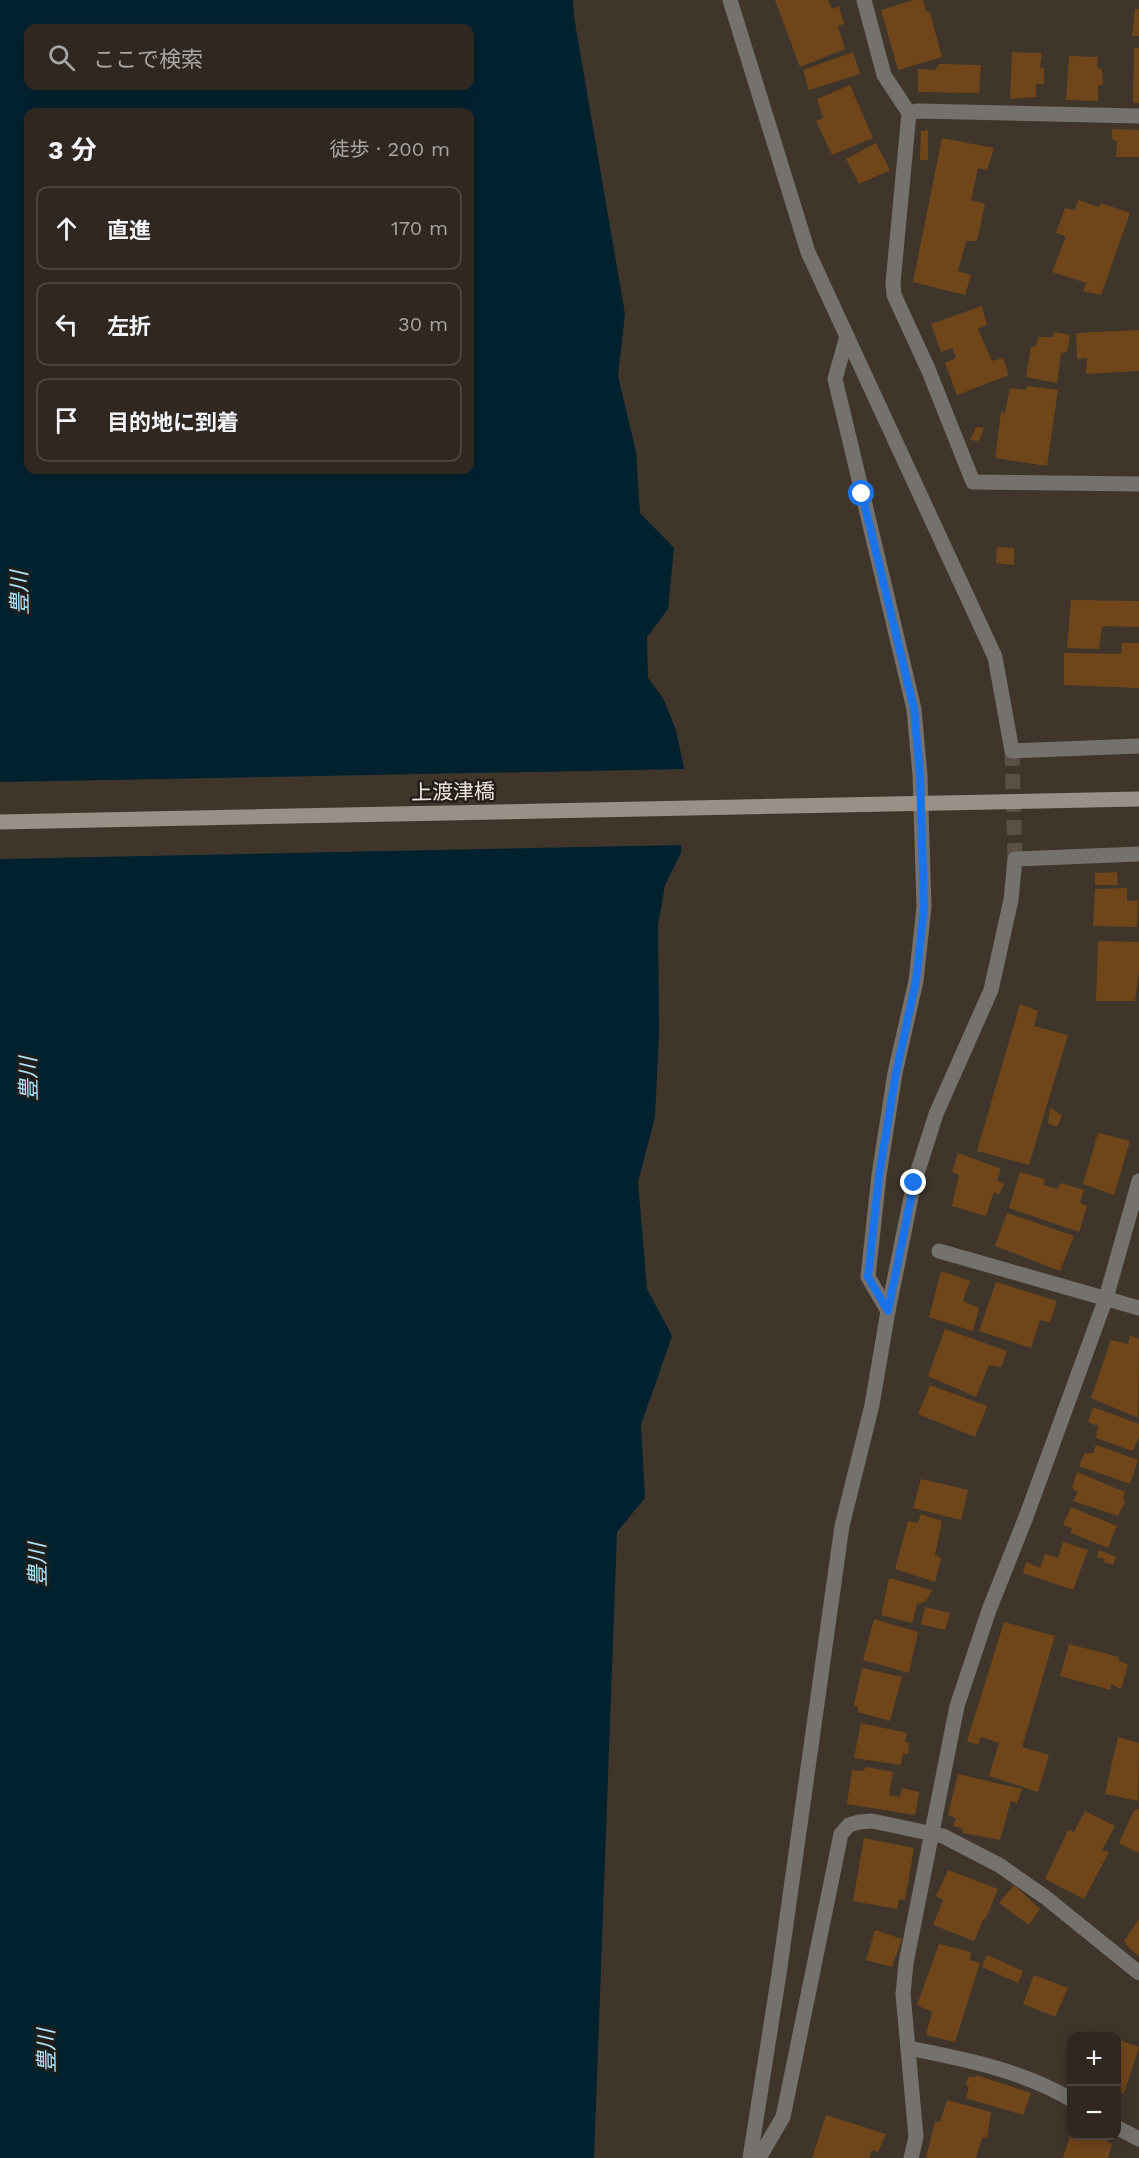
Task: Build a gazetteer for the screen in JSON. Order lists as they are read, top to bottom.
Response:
{
  "streets": {
    "main road": ["上渡津橋"]
  },
  "water": ["豊川"],
  "page": {
    "search": "ここで検索",
    "heading": ["3 分", "徒歩 · 200 m"],
    "list": [
      ["直進", "170 m"],
      ["左折", "30 m"],
      "目的地に到着"
    ],
    "map_buttons": ["+", "−"]
  }
}
